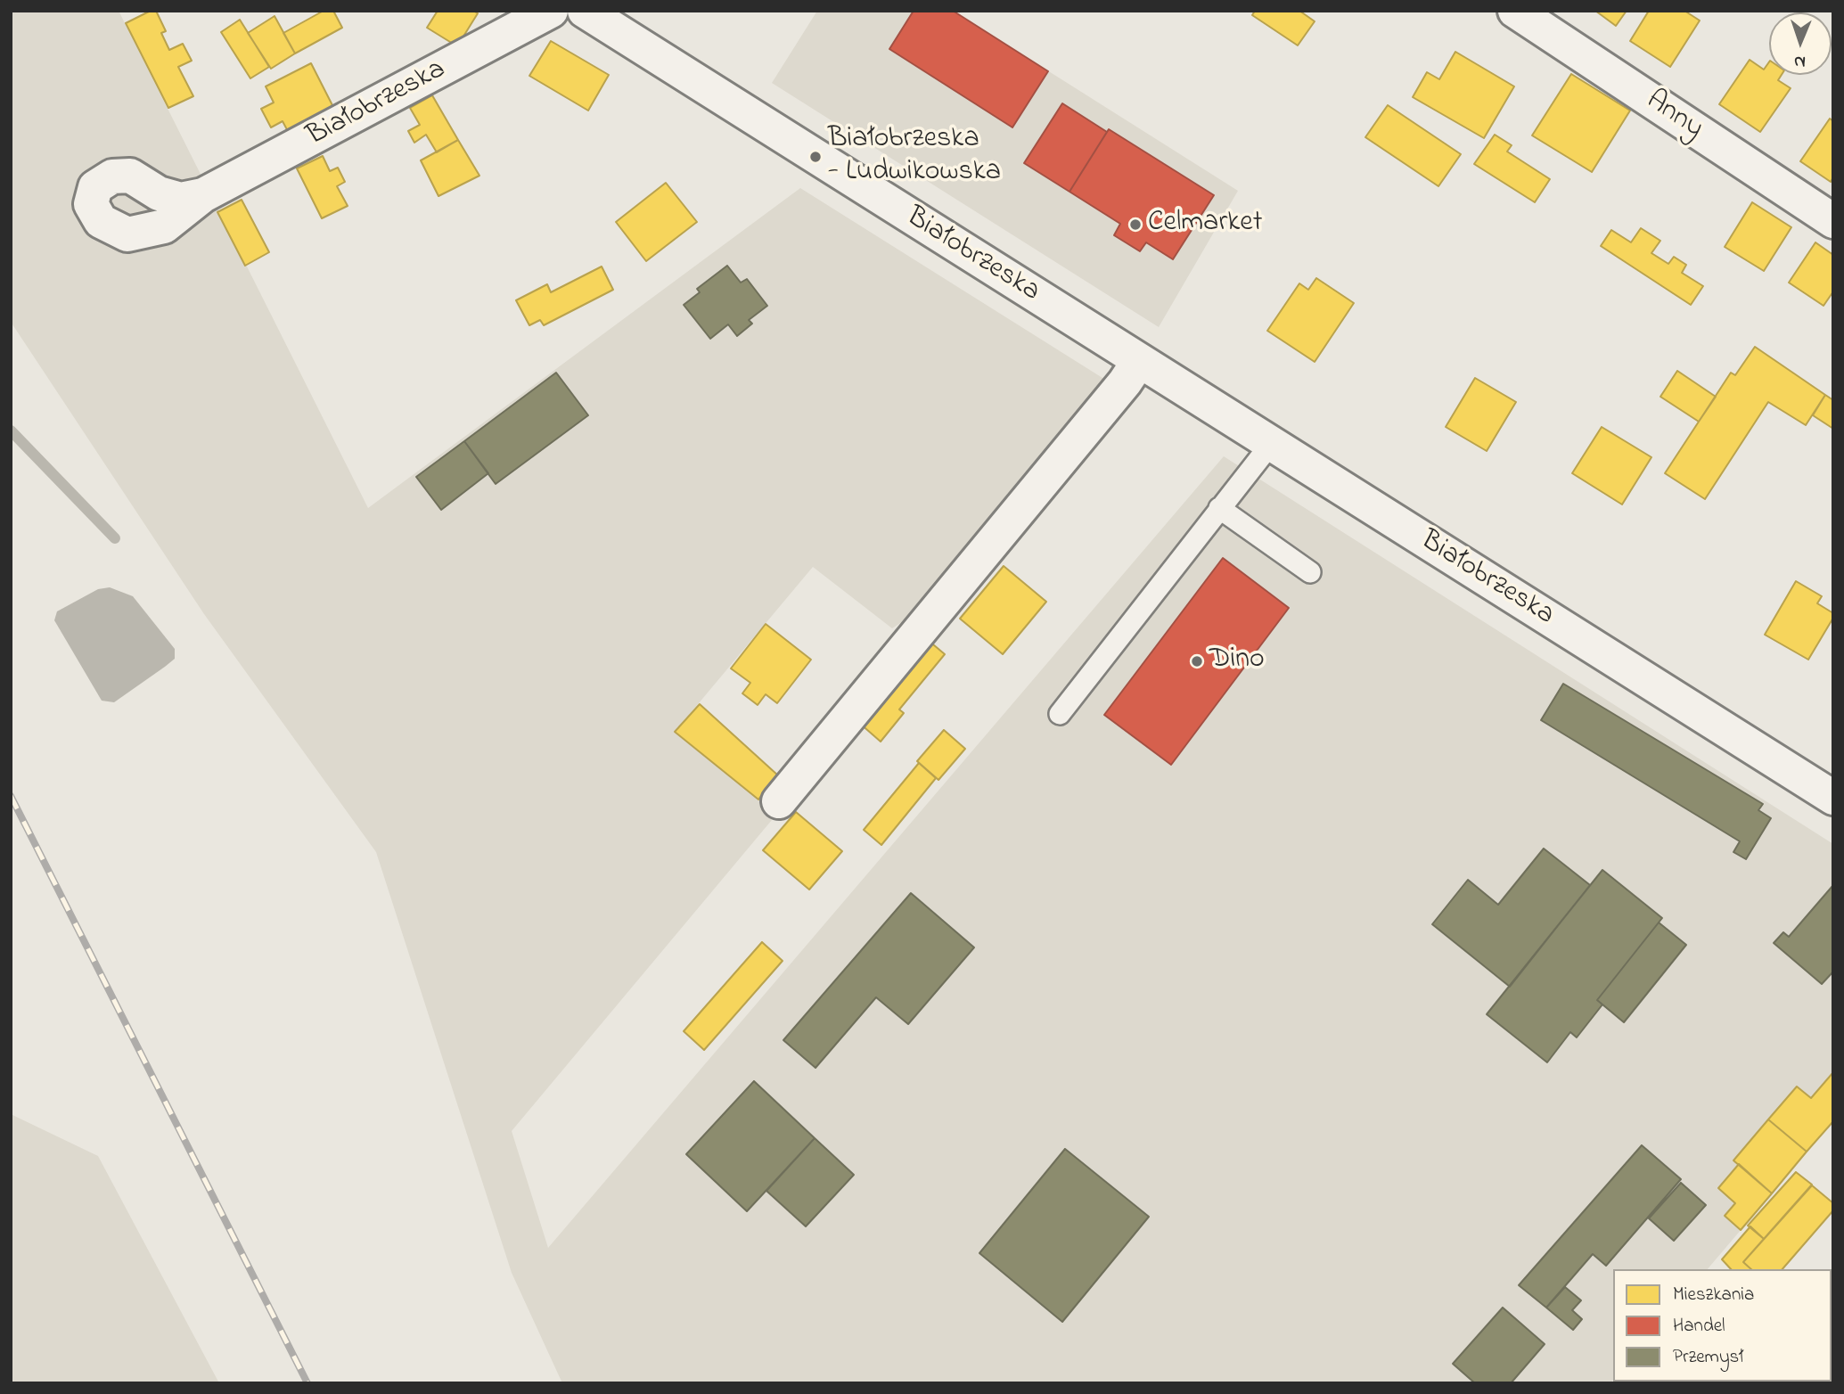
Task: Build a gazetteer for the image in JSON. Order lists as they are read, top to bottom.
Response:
{
  "streets": {
    "main road": ["Białobrzeska", "Anny"]
  },
  "places": ["Białobrzeska - Ludwikowska", "Celmarket", "Dino"],
  "legend": ["Mieszkania", "Handel", "Przemysł"],
  "north": "bottom"
}
